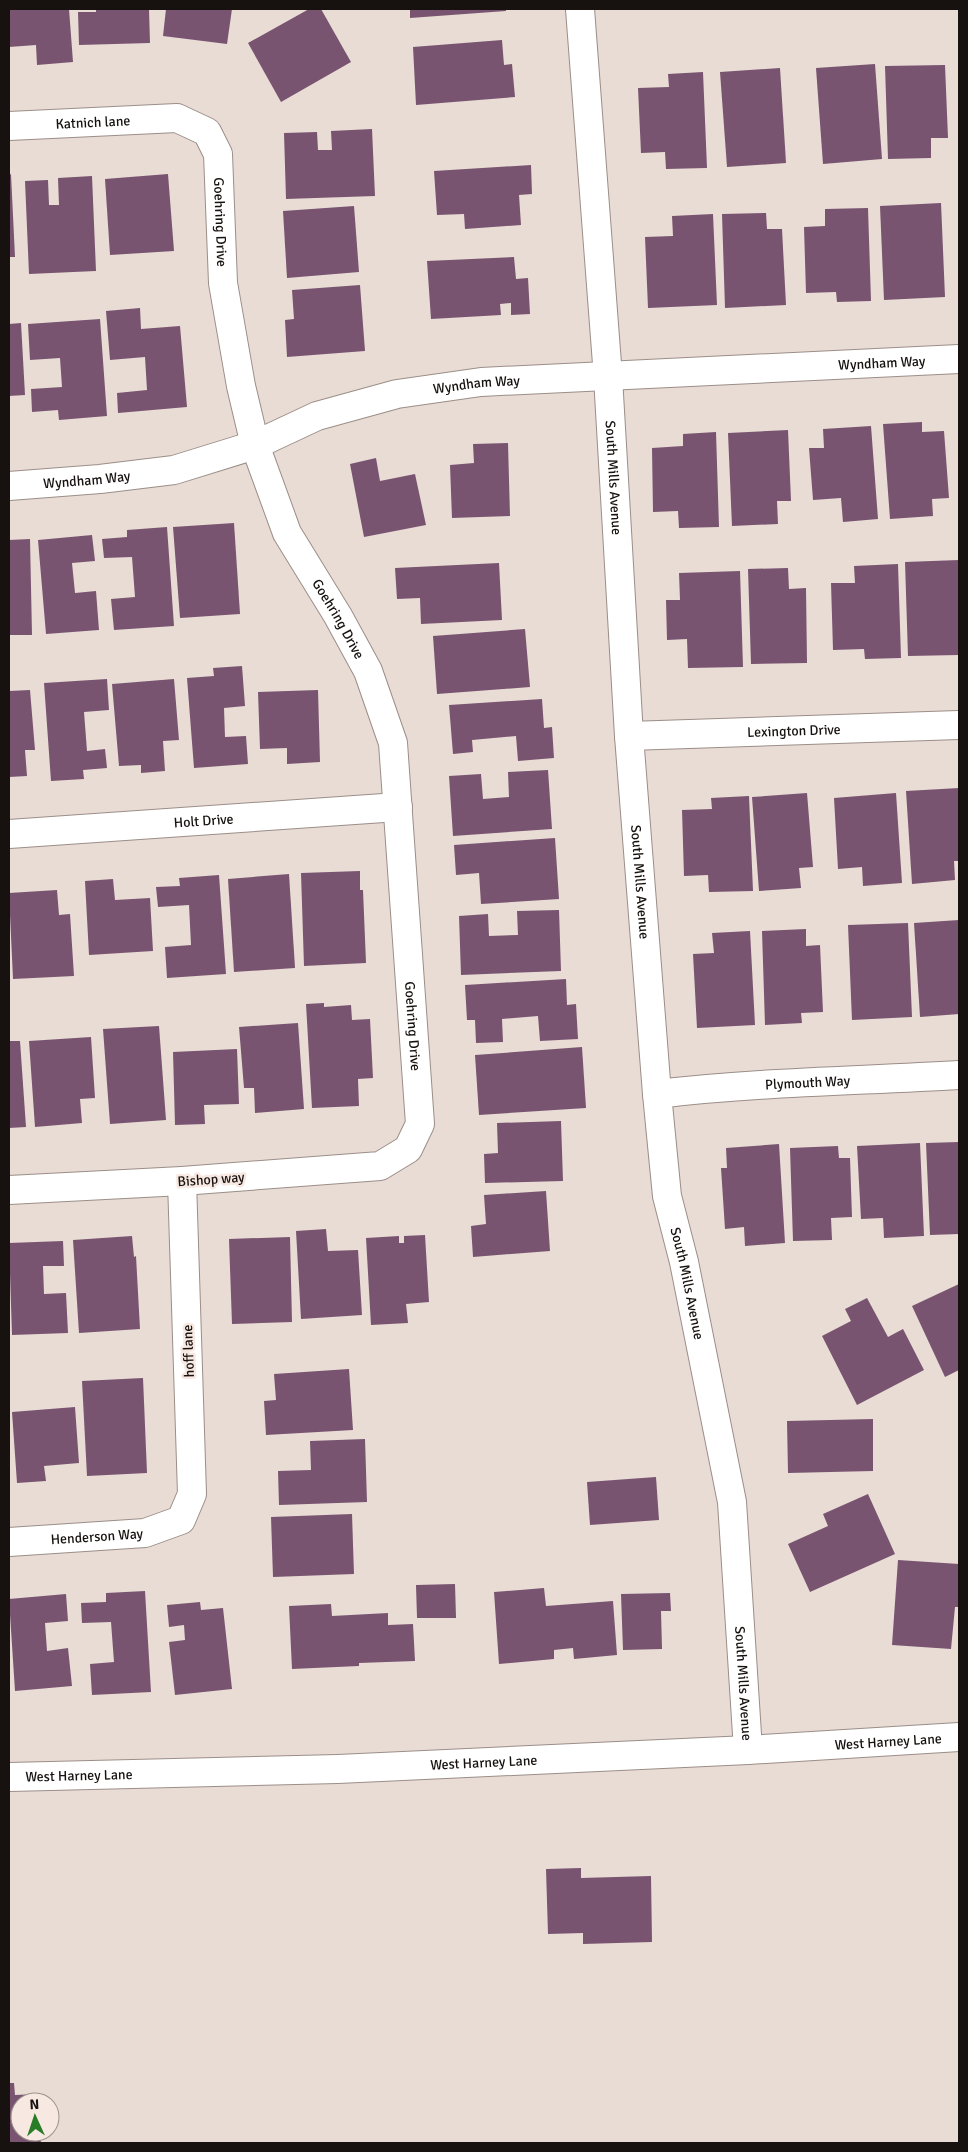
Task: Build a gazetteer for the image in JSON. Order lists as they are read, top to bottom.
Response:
{
  "streets": {
    "street": [
      "Katnich lane",
      "Goehring Drive",
      "Wyndham Way",
      "South Mills Avenue",
      "Lexington Drive",
      "Holt Drive",
      "Plymouth Way",
      "Bishop way",
      "hoff lane",
      "Henderson Way",
      "West Harney Lane"
    ]
  },
  "crossings": [
    ["Katnich lane", "Goehring Drive"],
    ["Goehring Drive", "Wyndham Way"],
    ["Goehring Drive", "Holt Drive"],
    ["Goehring Drive", "Bishop way"],
    ["Wyndham Way", "South Mills Avenue"],
    ["South Mills Avenue", "Lexington Drive"],
    ["South Mills Avenue", "Plymouth Way"],
    ["South Mills Avenue", "West Harney Lane"],
    ["Bishop way", "hoff lane"],
    ["hoff lane", "Henderson Way"]
  ],
  "north": "top"
}
